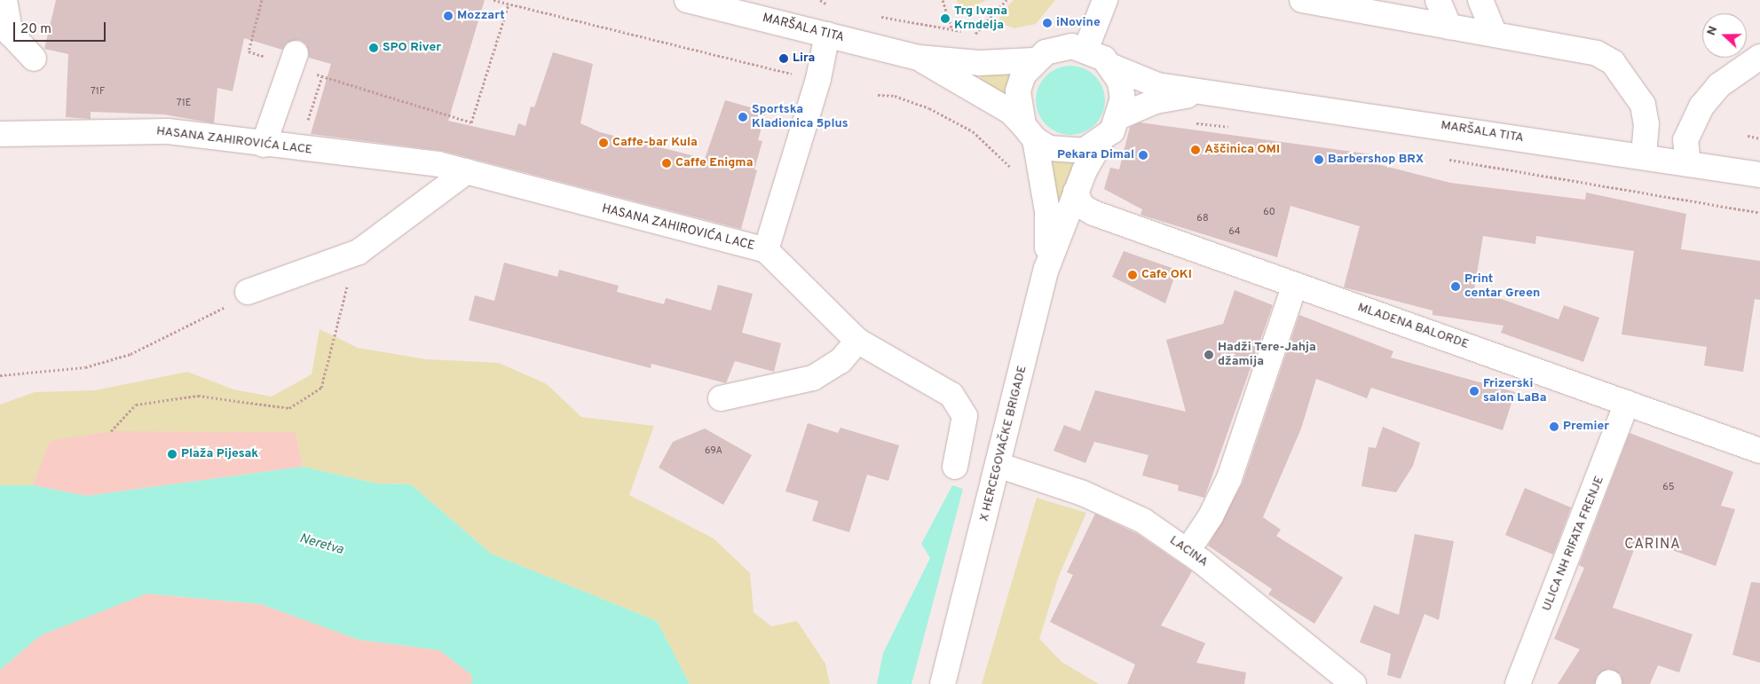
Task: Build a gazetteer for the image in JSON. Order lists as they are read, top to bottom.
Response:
{
  "streets": {
    "street": [
      "MARŠALA TITA",
      "HASANA ZAHIROVIĆA LACE",
      "MLADENA BALORDE",
      "X HERCEGOVAČKE BRIGADE",
      "ULICA NH RIFATA FRENJE",
      "LACINA"
    ]
  },
  "crossings": [
    ["MARŠALA TITA", "X HERCEGOVAČKE BRIGADE"],
    ["MLADENA BALORDE", "X HERCEGOVAČKE BRIGADE"],
    ["MLADENA BALORDE", "ULICA NH RIFATA FRENJE"],
    ["X HERCEGOVAČKE BRIGADE", "LACINA"]
  ],
  "districts": ["CARINA"],
  "water": ["Neretva"],
  "places": [
    "Mozzart",
    "Trg Ivana Krndelja",
    "iNovine",
    "SPO River",
    "Lira",
    "Sportska Kladionica 5plus",
    "Caffe-bar Kula",
    "Aščinica OMI",
    "Pekara Dimal",
    "Barbershop BRX",
    "Caffe Enigma",
    "Cafe OKI",
    "Print centar Green",
    "Hadži Tere-Jahja džamija",
    "Frizerski salon LaBa",
    "Premier",
    "Plaža Pijesak"
  ],
  "house_numbers": [
    "71F",
    "71E",
    "60",
    "68",
    "64",
    "69A",
    "65"
  ],
  "scale_bar": "20 m",
  "north": "left"
}
